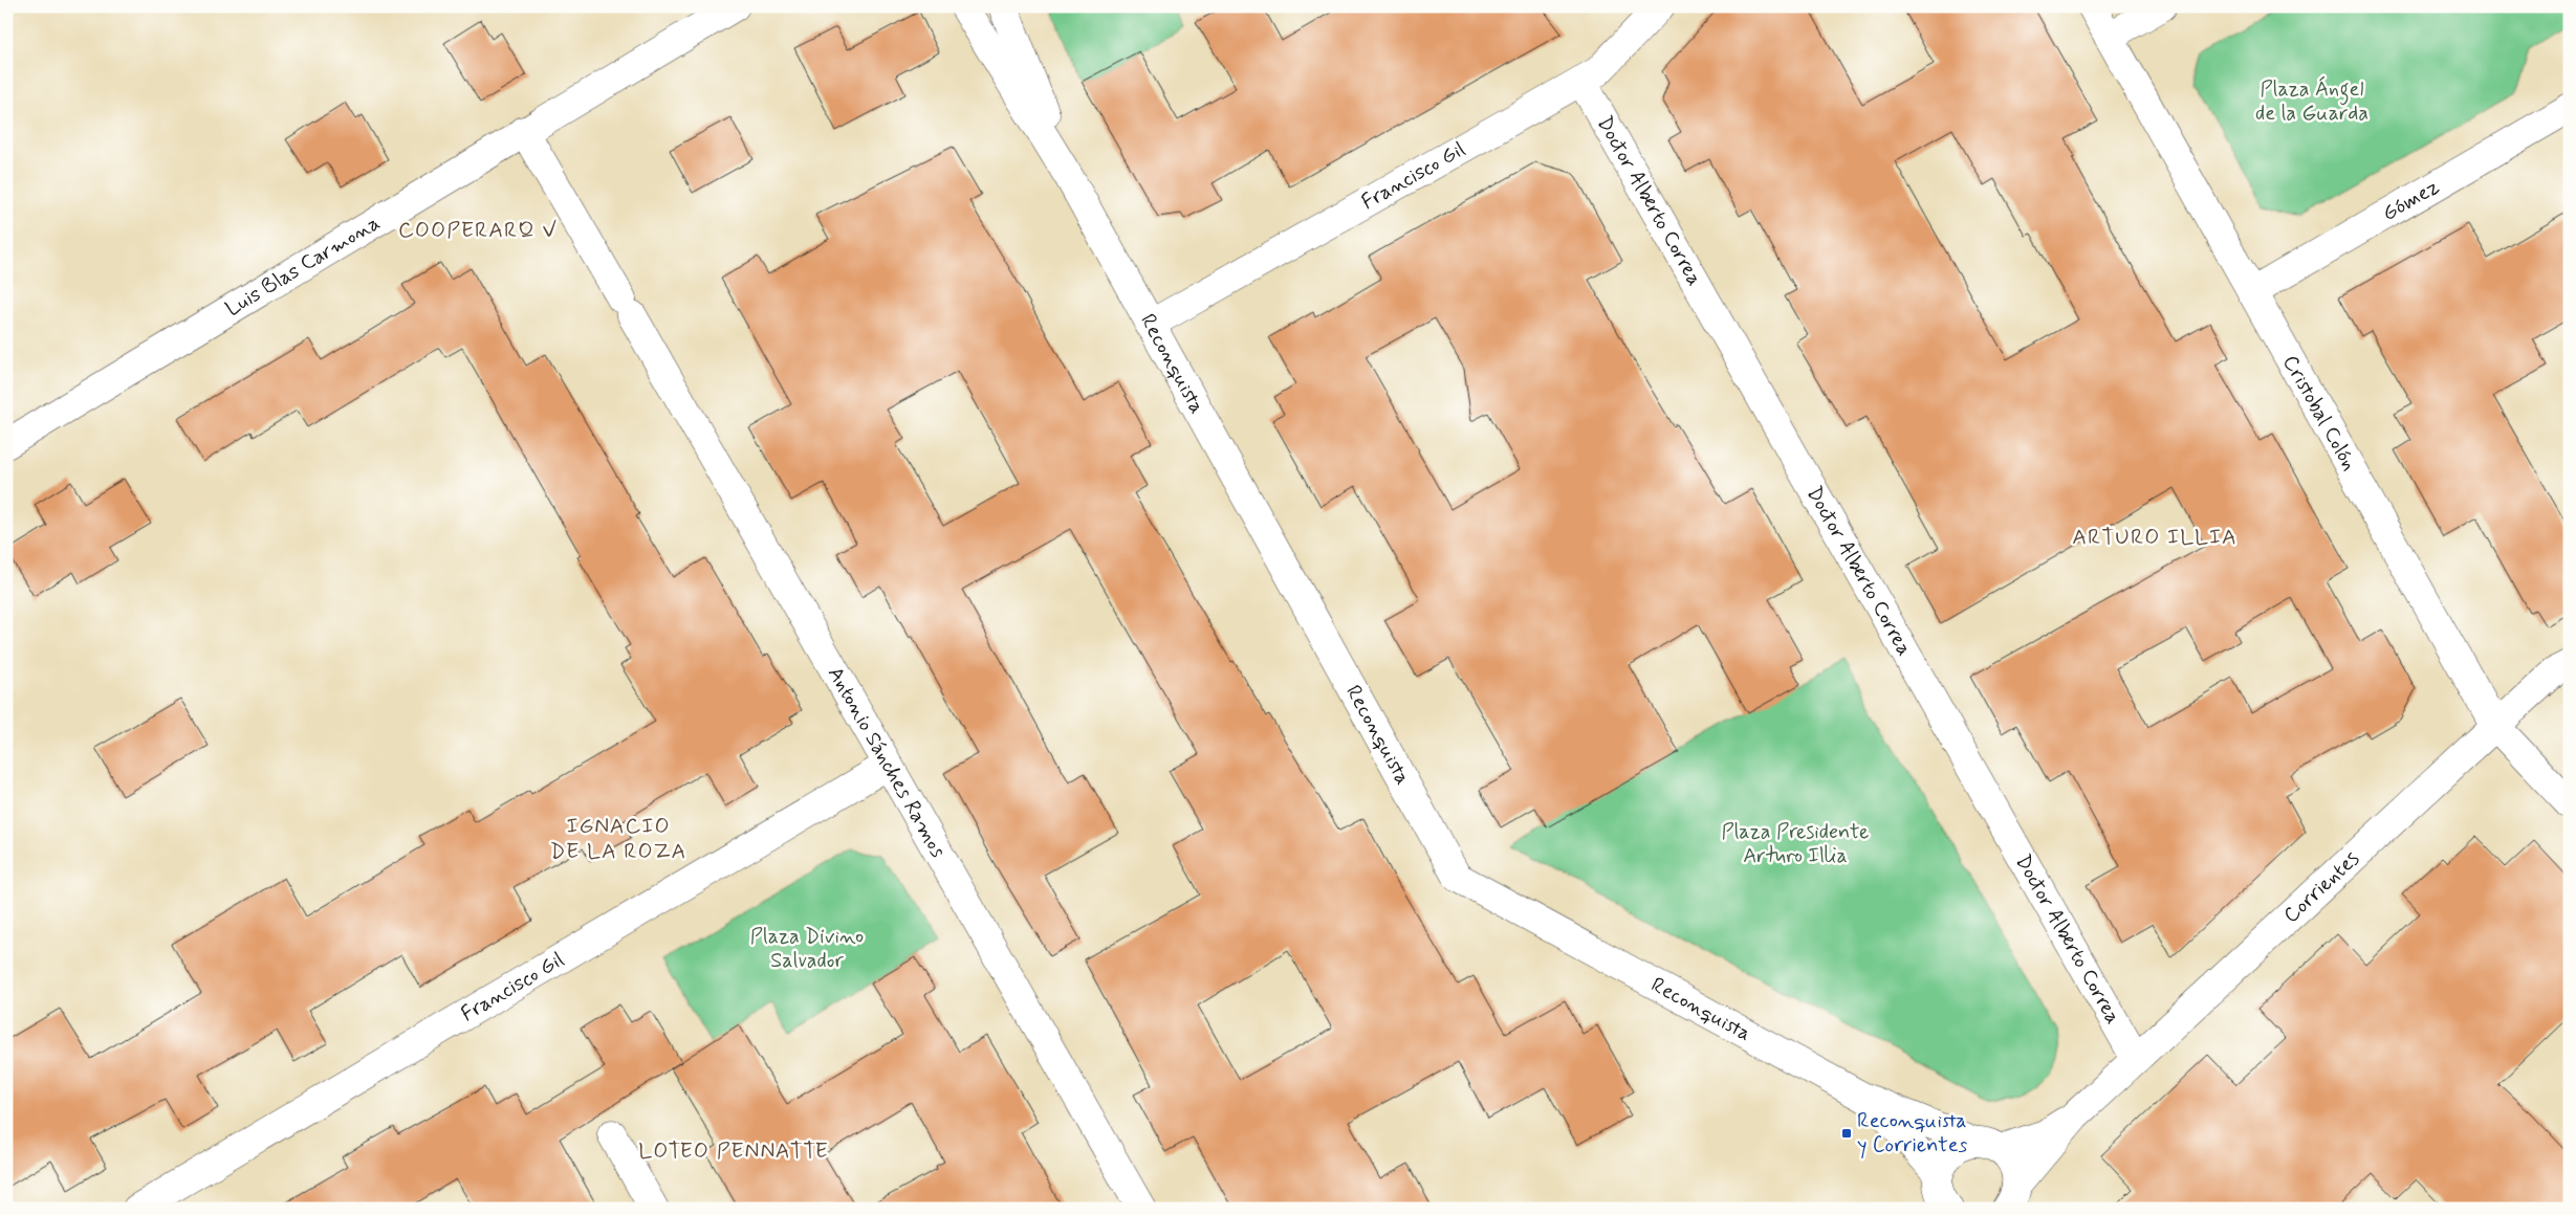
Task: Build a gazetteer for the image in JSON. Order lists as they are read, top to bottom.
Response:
{
  "streets": {
    "street": [
      "Francisco Gil",
      "Gómez",
      "Doctor Alberto Correa",
      "Luis Blas Carmona",
      "Reconquista",
      "Cristobal Colón",
      "Antonio Sánches Ramos",
      "Corrientes"
    ]
  },
  "crossings": [
    ["Francisco Gil", "Doctor Alberto Correa"],
    ["Francisco Gil", "Reconquista"],
    ["Francisco Gil", "Antonio Sánches Ramos"],
    ["Gómez", "Cristobal Colón"],
    ["Doctor Alberto Correa", "Corrientes"],
    ["Luis Blas Carmona", "Antonio Sánches Ramos"],
    ["Reconquista", "Corrientes"],
    ["Cristobal Colón", "Corrientes"]
  ],
  "districts": [
    "COOPERARQ V",
    "ARTURO ILLIA",
    "IGNACIO DE LA ROZA",
    "LOTEO PENNATTE"
  ],
  "parks": ["Plaza Ángel de la Guarda", "Plaza Presidente Arturo Illia", "Plaza Divino Salvador"],
  "places": {
    "transit": ["Reconquista y Corrientes"]
  }
}
